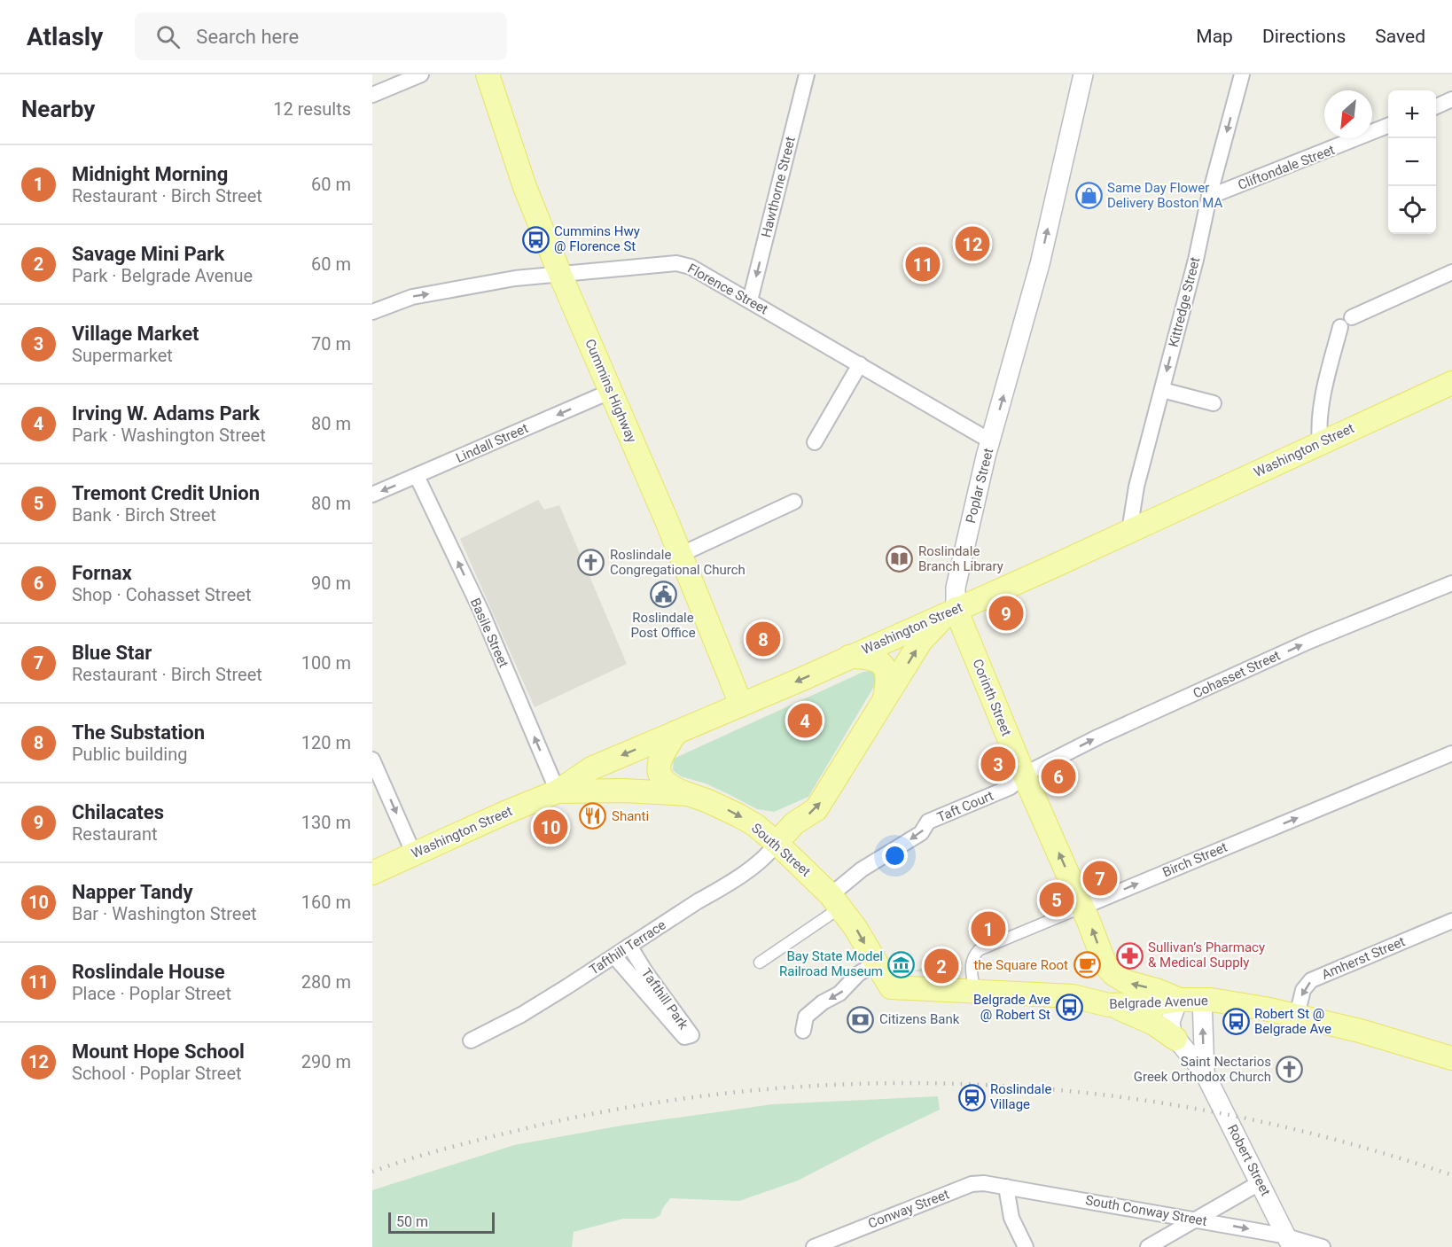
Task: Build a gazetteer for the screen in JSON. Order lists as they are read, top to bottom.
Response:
{
  "streets": {
    "main road": [
      "Cummins Highway",
      "Washington Street",
      "Corinth Street",
      "South Street",
      "Belgrade Avenue"
    ],
    "street": [
      "Cliftondale Street",
      "Hawthorne Street",
      "Florence Street",
      "Kittredge Street",
      "Lindall Street",
      "Poplar Street",
      "Basile Street",
      "Cohasset Street",
      "Taft Court",
      "Birch Street",
      "Tafthill Terrace",
      "Amherst Street",
      "Tafthill Park",
      "Robert Street",
      "Conway Street",
      "South Conway Street"
    ]
  },
  "crossings": [
    ["Cliftondale Street", "Kittredge Street"],
    ["Hawthorne Street", "Florence Street"],
    ["Florence Street", "Cummins Highway"],
    ["Florence Street", "Poplar Street"],
    ["Kittredge Street", "Washington Street"],
    ["Cummins Highway", "Lindall Street"],
    ["Cummins Highway", "Washington Street"],
    ["Lindall Street", "Basile Street"],
    ["Washington Street", "Poplar Street"],
    ["Washington Street", "Basile Street"],
    ["Washington Street", "Corinth Street"],
    ["Washington Street", "South Street"],
    ["Poplar Street", "Corinth Street"],
    ["Basile Street", "South Street"],
    ["Cohasset Street", "Corinth Street"],
    ["Cohasset Street", "Taft Court"],
    ["Corinth Street", "Taft Court"],
    ["Corinth Street", "Birch Street"],
    ["Taft Court", "South Street"],
    ["South Street", "Tafthill Terrace"],
    ["South Street", "Belgrade Avenue"],
    ["Birch Street", "Belgrade Avenue"],
    ["Tafthill Terrace", "Tafthill Park"],
    ["Amherst Street", "Belgrade Avenue"],
    ["Belgrade Avenue", "Robert Street"],
    ["Robert Street", "South Conway Street"],
    ["Conway Street", "South Conway Street"]
  ],
  "one_way": [
    "Hawthorne Street",
    "Kittredge Street",
    "Lindall Street",
    "Poplar Street",
    "Basile Street",
    "Cohasset Street",
    "Corinth Street",
    "Taft Court",
    "South Street",
    "Birch Street",
    "Amherst Street"
  ],
  "places": {
    "shop": ["Same Day Flower Delivery Boston MA"],
    "bus stop": ["Cummins Hwy @ Florence St", "Belgrade Ave @ Robert St", "Robert St @ Belgrade Ave"],
    "library": ["Roslindale Branch Library"],
    "church": ["Roslindale Congregational Church", "Saint Nectarios Greek Orthodox Church"],
    "public building": ["Roslindale Post Office"],
    "restaurant": ["Shanti"],
    "pharmacy": ["Sullivan’s Pharmacy & Medical Supply"],
    "museum": ["Bay State Model Railroad Museum"],
    "cafe": ["the Square Root"],
    "bank": ["Citizens Bank"],
    "station": ["Roslindale Village"]
  },
  "scale_bar": "50 m",
  "north": "bottom left",
  "page": {
    "header": "Atlasly",
    "search": "Search here",
    "nav": ["Map", "Directions", "Saved"],
    "heading": ["Nearby", "12 results"],
    "map_buttons": ["+", "−"],
    "list": [
      {
        "mark": "1",
        "name": "Midnight Morning",
        "note": "Restaurant · Birch Street",
        "value": "60 m"
      },
      {
        "mark": "2",
        "name": "Savage Mini Park",
        "note": "Park · Belgrade Avenue",
        "value": "60 m"
      },
      {
        "mark": "3",
        "name": "Village Market",
        "note": "Supermarket",
        "value": "70 m"
      },
      {
        "mark": "4",
        "name": "Irving W. Adams Park",
        "note": "Park · Washington Street",
        "value": "80 m"
      },
      {
        "mark": "5",
        "name": "Tremont Credit Union",
        "note": "Bank · Birch Street",
        "value": "80 m"
      },
      {
        "mark": "6",
        "name": "Fornax",
        "note": "Shop · Cohasset Street",
        "value": "90 m"
      },
      {
        "mark": "7",
        "name": "Blue Star",
        "note": "Restaurant · Birch Street",
        "value": "100 m"
      },
      {
        "mark": "8",
        "name": "The Substation",
        "note": "Public building",
        "value": "120 m"
      },
      {
        "mark": "9",
        "name": "Chilacates",
        "note": "Restaurant",
        "value": "130 m"
      },
      {
        "mark": "10",
        "name": "Napper Tandy",
        "note": "Bar · Washington Street",
        "value": "160 m"
      },
      {
        "mark": "11",
        "name": "Roslindale House",
        "note": "Place · Poplar Street",
        "value": "280 m"
      },
      {
        "mark": "12",
        "name": "Mount Hope School",
        "note": "School · Poplar Street",
        "value": "290 m"
      }
    ],
    "pins": [
      "12",
      "11",
      "9",
      "8",
      "4",
      "3",
      "6",
      "10",
      "7",
      "5",
      "1",
      "2"
    ],
    "scale": "50 m"
  }
}
